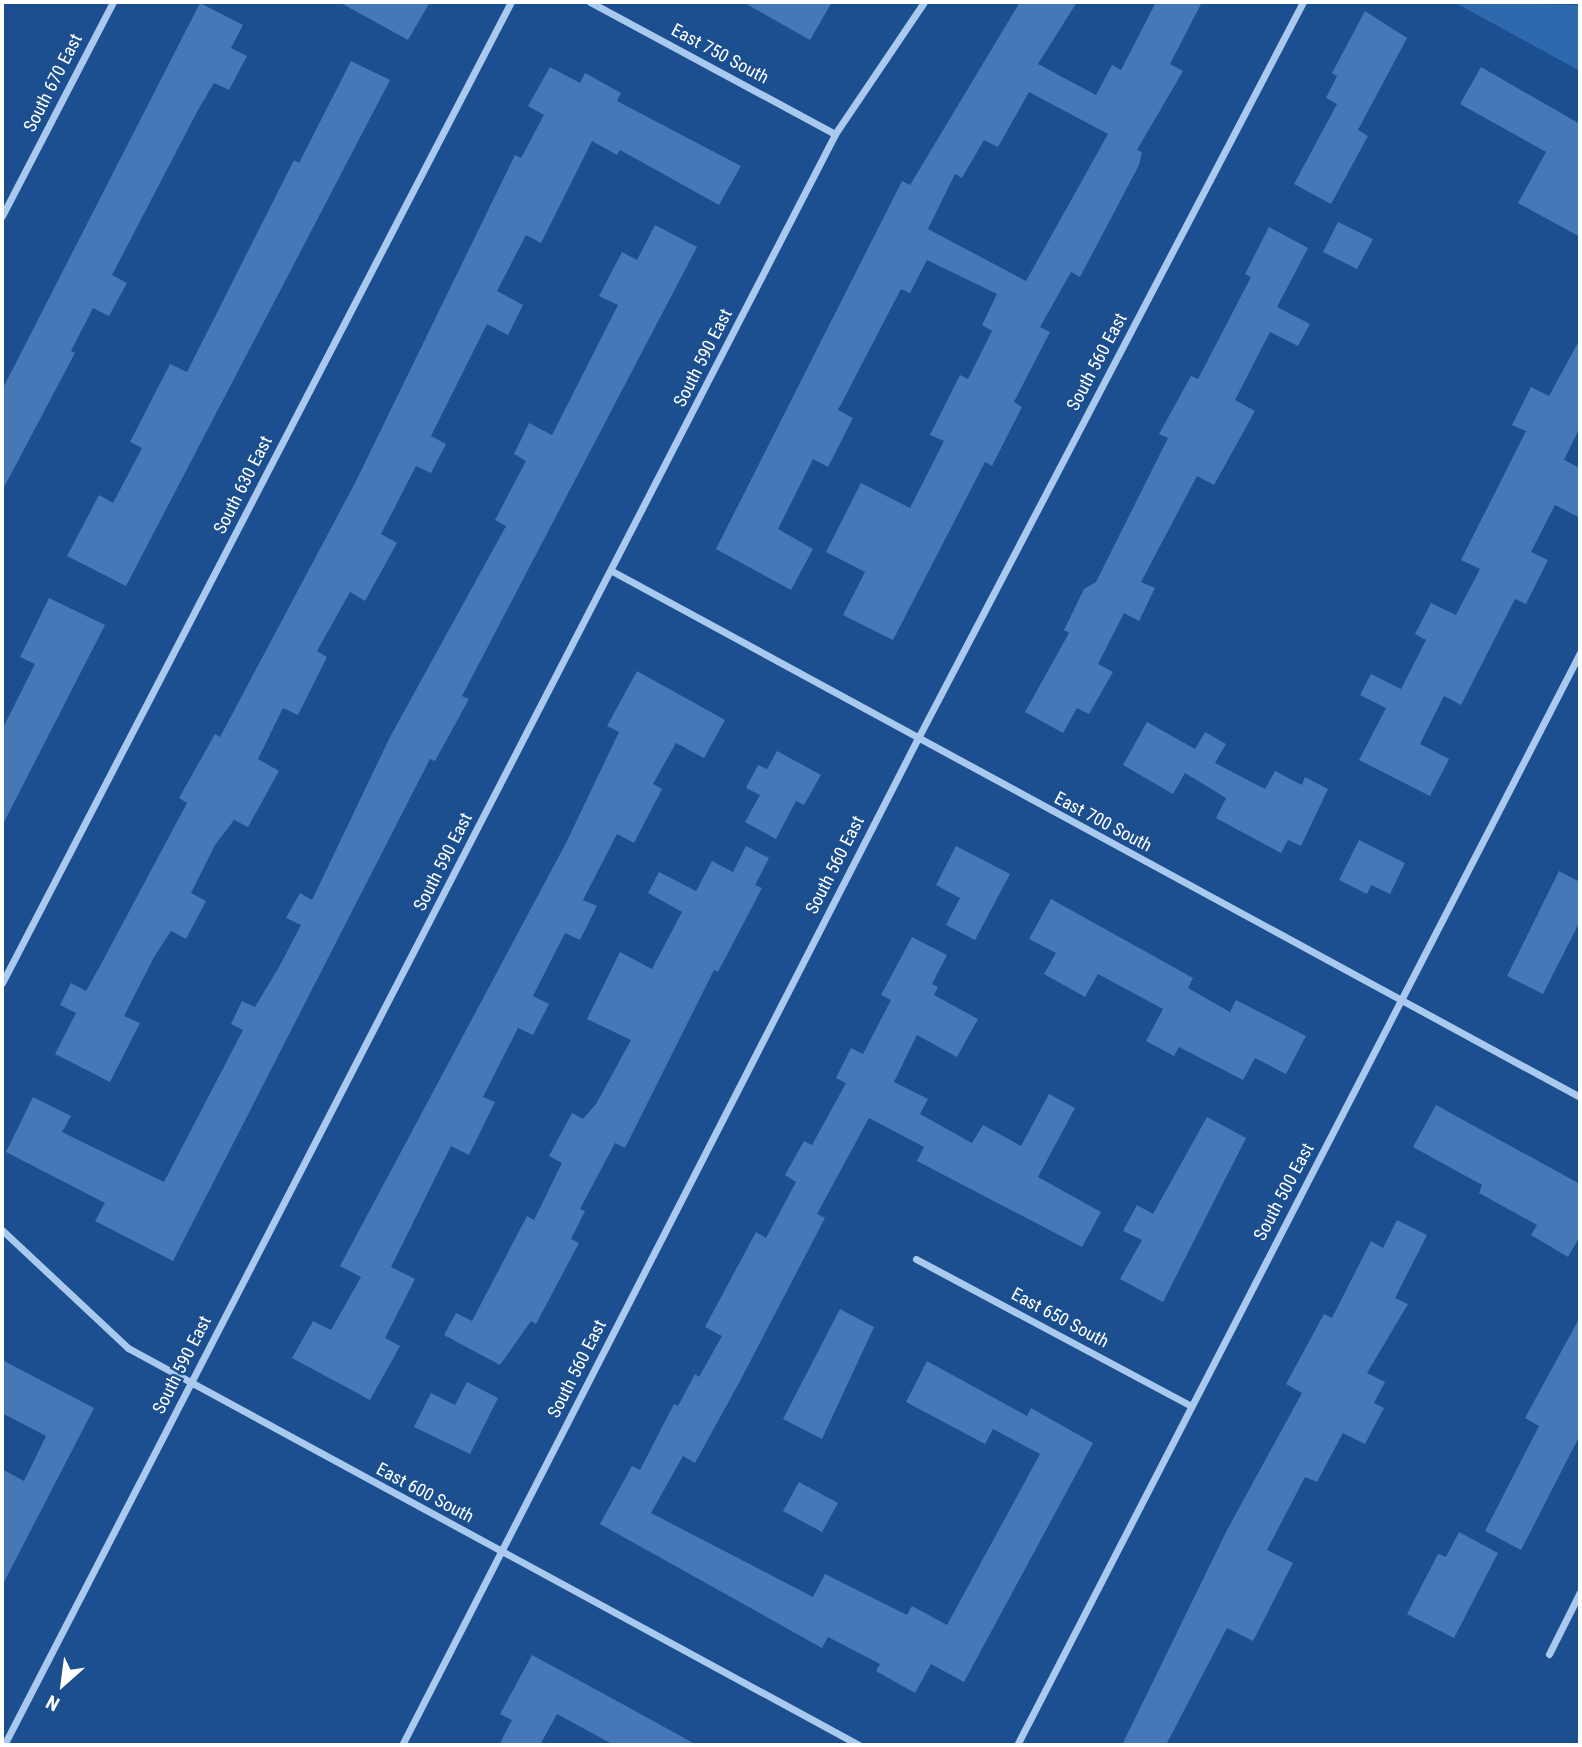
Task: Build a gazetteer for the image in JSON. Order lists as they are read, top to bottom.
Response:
{
  "streets": {
    "street": [
      "East 750 South",
      "South 670 East",
      "South 590 East",
      "South 560 East",
      "South 630 East",
      "East 700 South",
      "South 500 East",
      "East 650 South",
      "East 600 South"
    ]
  },
  "crossings": [
    ["East 750 South", "South 590 East"],
    ["South 590 East", "East 700 South"],
    ["South 590 East", "East 600 South"],
    ["South 560 East", "East 700 South"],
    ["South 560 East", "East 600 South"],
    ["East 700 South", "South 500 East"],
    ["South 500 East", "East 650 South"]
  ],
  "north": "bottom left"
}
